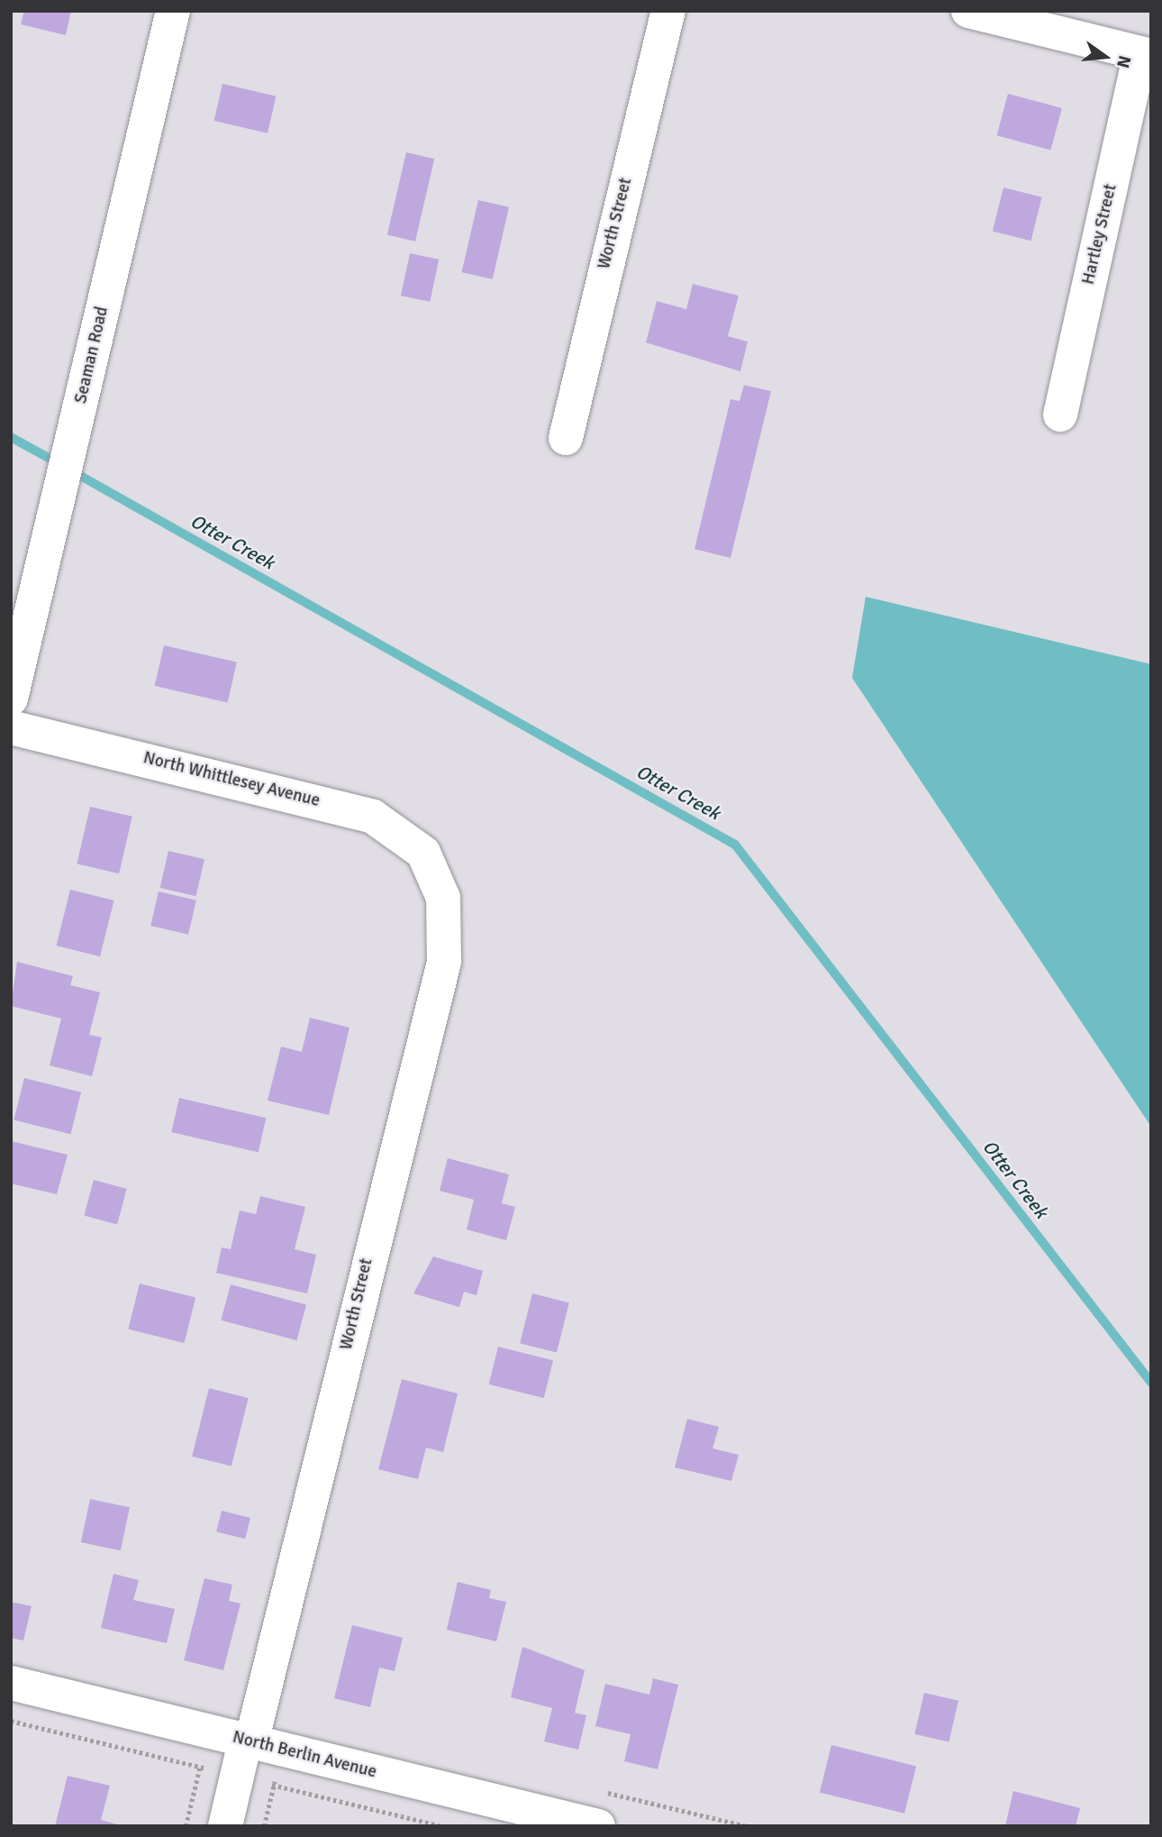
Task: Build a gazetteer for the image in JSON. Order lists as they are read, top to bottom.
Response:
{
  "streets": {
    "street": [
      "Worth Street",
      "Hartley Street",
      "Seaman Road",
      "North Whittlesey Avenue",
      "North Berlin Avenue"
    ]
  },
  "crossings": [
    ["Worth Street", "North Whittlesey Avenue"],
    ["Worth Street", "North Berlin Avenue"]
  ],
  "water": ["Otter Creek"],
  "north": "right"
}
